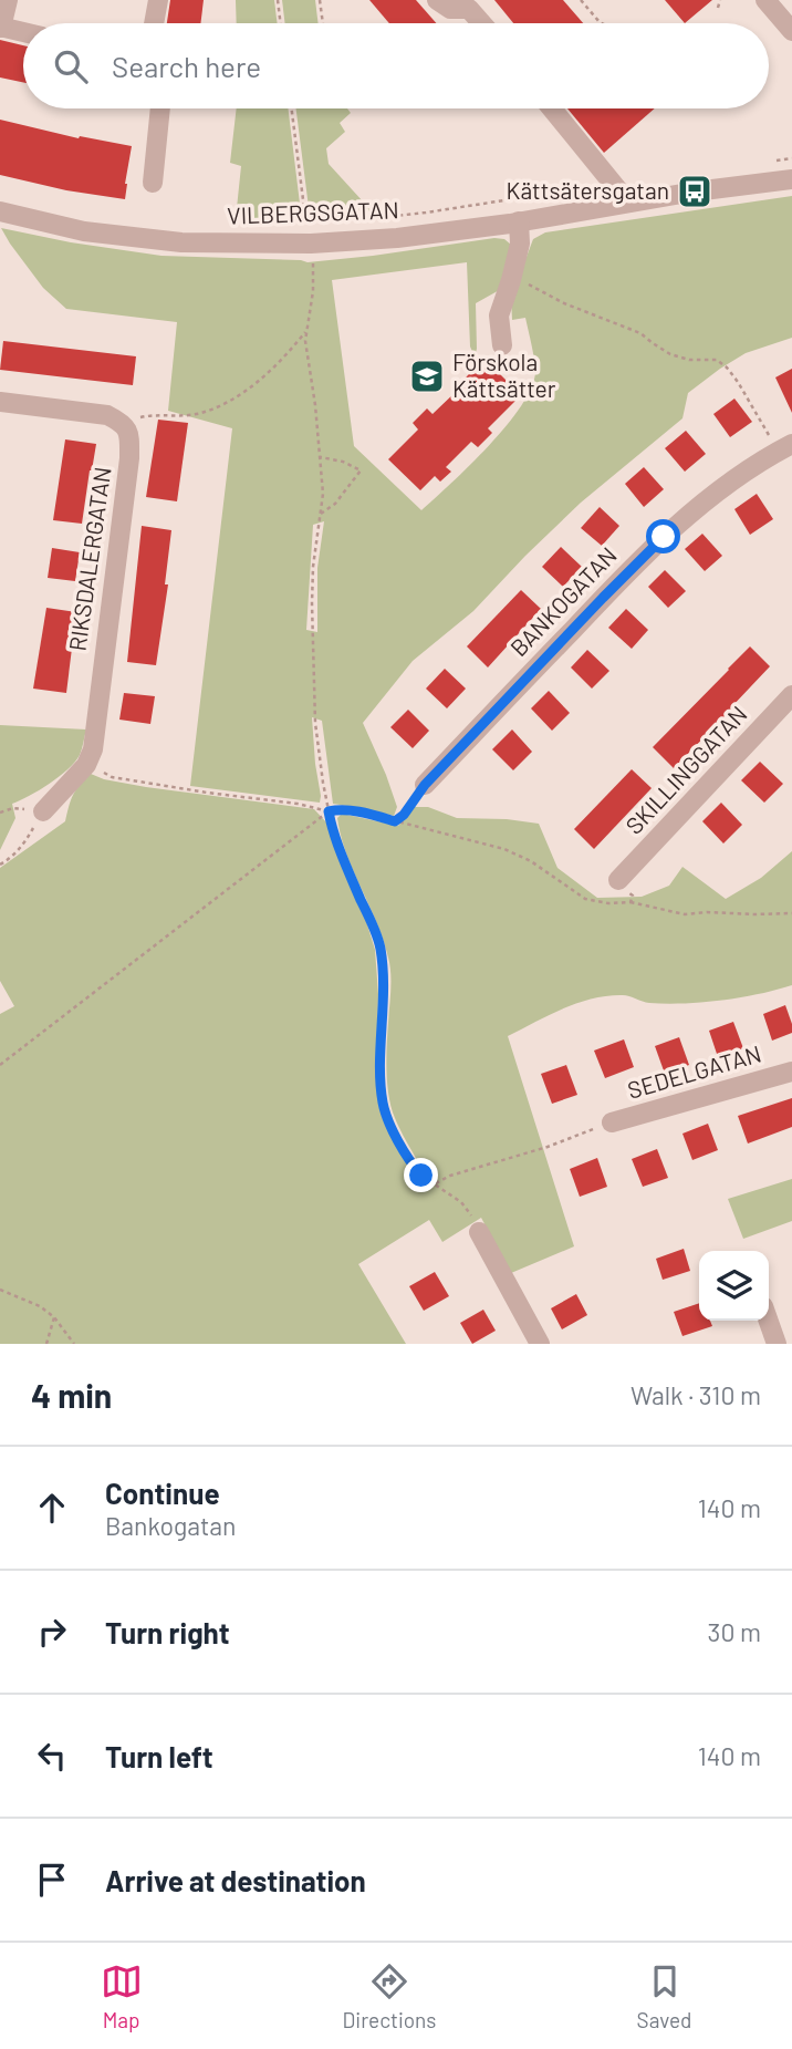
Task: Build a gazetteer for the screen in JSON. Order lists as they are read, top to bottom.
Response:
{
  "streets": {
    "street": [
      "VILBERGSGATAN",
      "RIKSDALERGATAN",
      "BANKOGATAN",
      "SKILLINGGATAN",
      "SEDELGATAN"
    ]
  },
  "places": {
    "bus stop": ["Kättsätersgatan"],
    "school or university": ["Förskola Kättsätter"]
  },
  "page": {
    "search": "Search here",
    "heading": ["4 min", "Walk · 310 m"],
    "list": [
      ["Continue", "Bankogatan", "140 m"],
      ["Turn right", "30 m"],
      ["Turn left", "140 m"],
      "Arrive at destination"
    ],
    "nav": ["Map", "Directions", "Saved"]
  }
}
